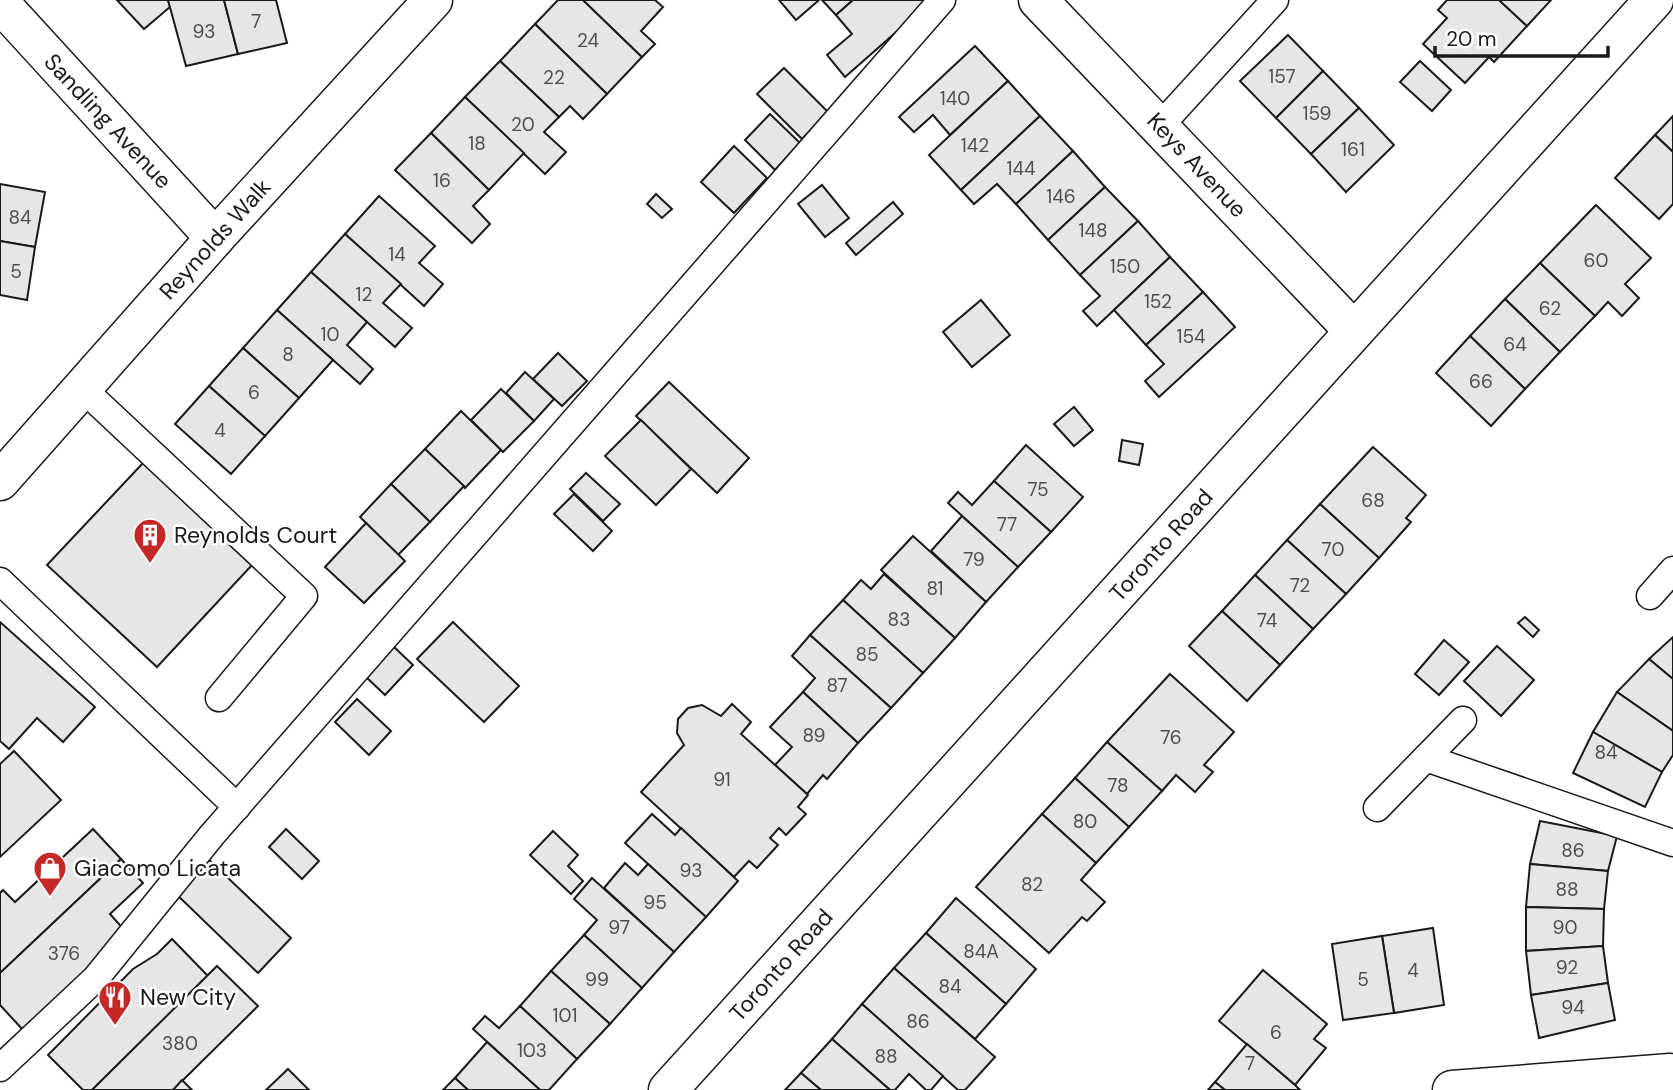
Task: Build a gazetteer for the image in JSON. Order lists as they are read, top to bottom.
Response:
{
  "streets": {
    "street": [
      "Sandling Avenue",
      "Keys Avenue",
      "Reynolds Walk",
      "Toronto Road"
    ]
  },
  "crossings": [
    ["Sandling Avenue", "Reynolds Walk"],
    ["Keys Avenue", "Toronto Road"]
  ],
  "places": {
    "building": ["Reynolds Court"],
    "shop": ["Giacomo Licata"],
    "restaurant": ["New City"]
  },
  "house_numbers": [
    "7",
    "93",
    "24",
    "157",
    "22",
    "140",
    "159",
    "20",
    "18",
    "142",
    "161",
    "144",
    "16",
    "146",
    "84",
    "148",
    "14",
    "60",
    "150",
    "5",
    "12",
    "152",
    "62",
    "10",
    "154",
    "64",
    "8",
    "66",
    "6",
    "4",
    "75",
    "68",
    "77",
    "70",
    "79",
    "72",
    "81",
    "83",
    "74",
    "85",
    "87",
    "89",
    "76",
    "84",
    "91",
    "78",
    "80",
    "86",
    "93",
    "82",
    "88",
    "95",
    "97",
    "90",
    "84A",
    "376",
    "92",
    "4",
    "99",
    "5",
    "84",
    "94",
    "101",
    "86",
    "6",
    "380",
    "103",
    "88",
    "7"
  ],
  "scale_bar": "20 m"
}
